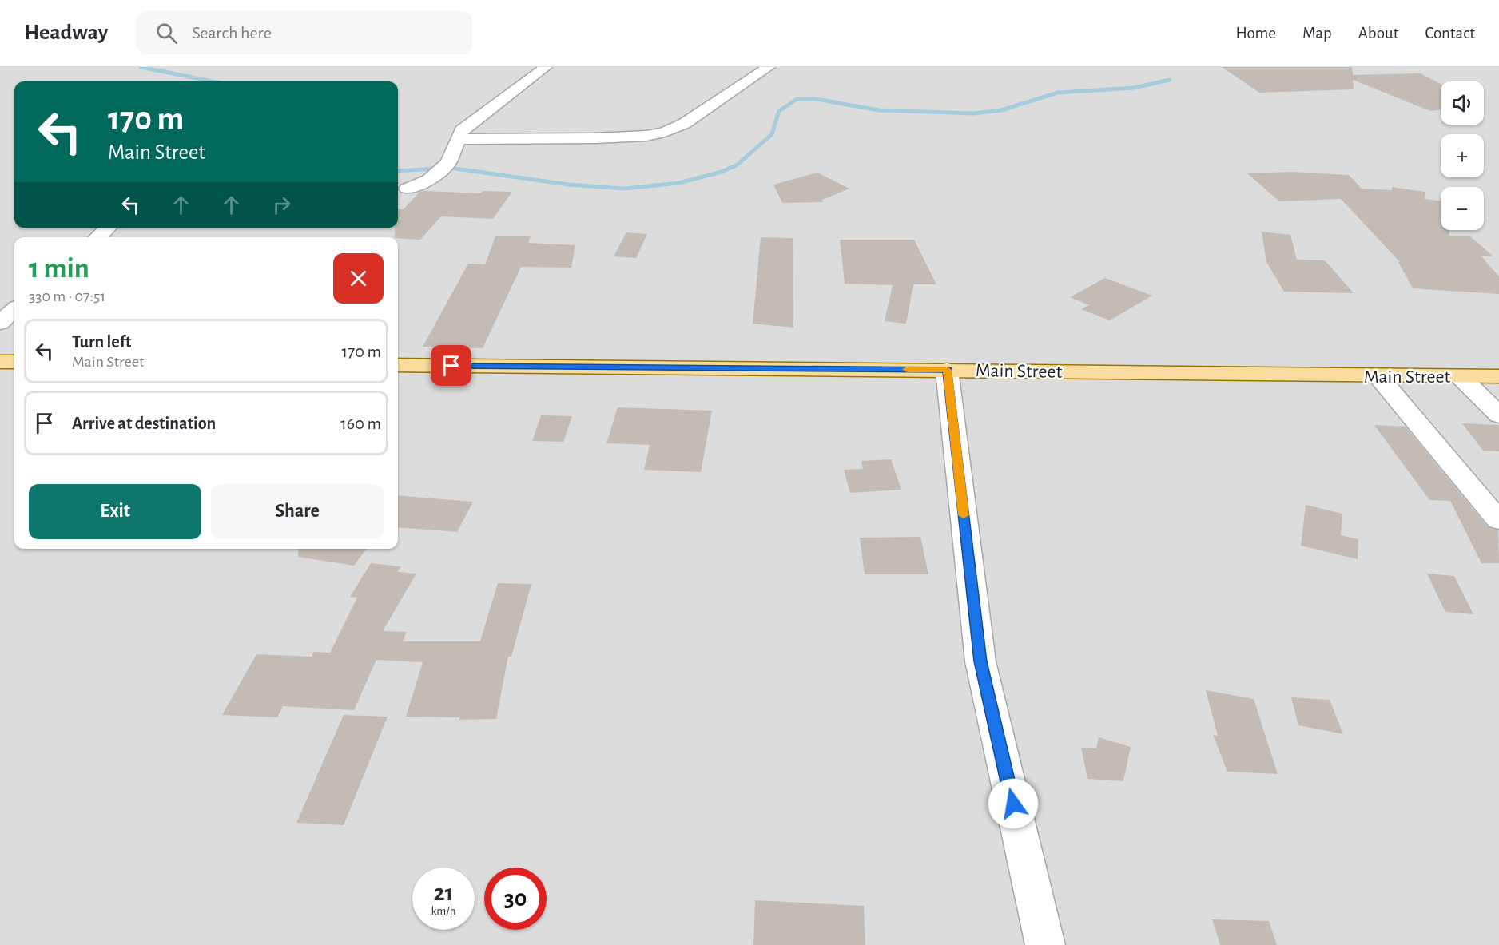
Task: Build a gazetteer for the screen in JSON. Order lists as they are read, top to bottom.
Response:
{
  "streets": {
    "main road": ["Main Street"]
  },
  "page": {
    "header": "Headway",
    "search": "Search here",
    "nav": [
      "Home",
      "Map",
      "About",
      "Contact"
    ],
    "map_buttons": ["+", "−"],
    "turn": ["170 m", "Main Street"],
    "heading": ["1 min", "330 m · 07:51"],
    "list": [
      {
        "name": "Turn left",
        "note": "Main Street",
        "value": "170 m"
      },
      {
        "name": "Arrive at destination",
        "value": "160 m"
      }
    ],
    "buttons": ["Exit", "Share"],
    "speed": "21 km/h",
    "limit": "30"
  }
}
